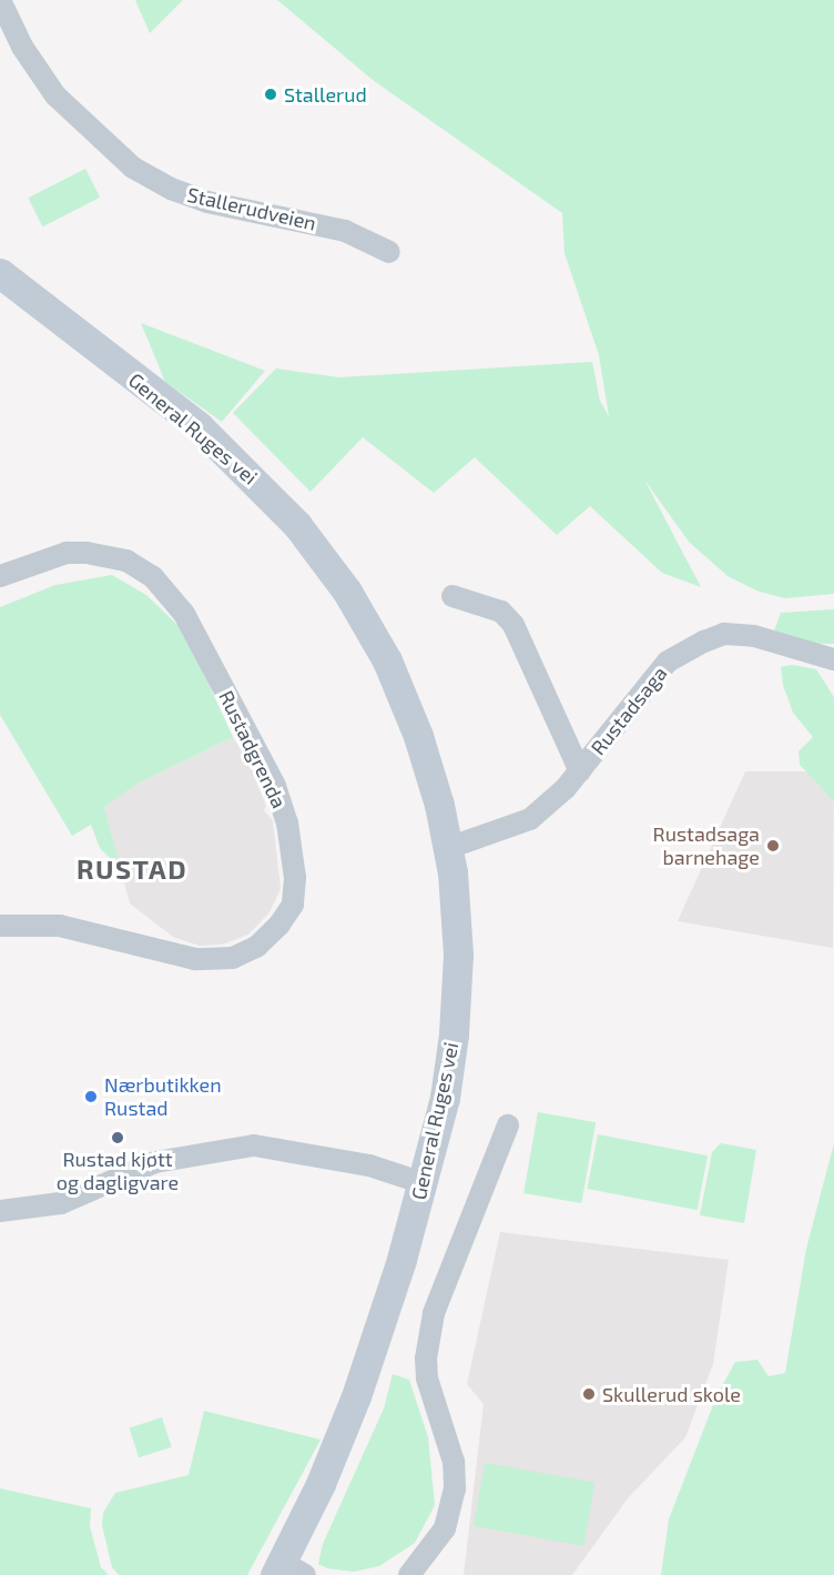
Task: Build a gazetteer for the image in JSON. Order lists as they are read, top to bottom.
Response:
{
  "streets": {
    "main road": ["General Ruges vei"],
    "street": ["Stallerudveien", "Rustadsaga", "Rustadgrenda"]
  },
  "crossings": [
    ["General Ruges vei", "Rustadsaga"]
  ],
  "districts": ["RUSTAD"],
  "places": [
    "Stallerud",
    "Rustadsaga barnehage",
    "Nærbutikken Rustad",
    "Rustad kjøtt og dagligvare",
    "Skullerud skole"
  ]
}
